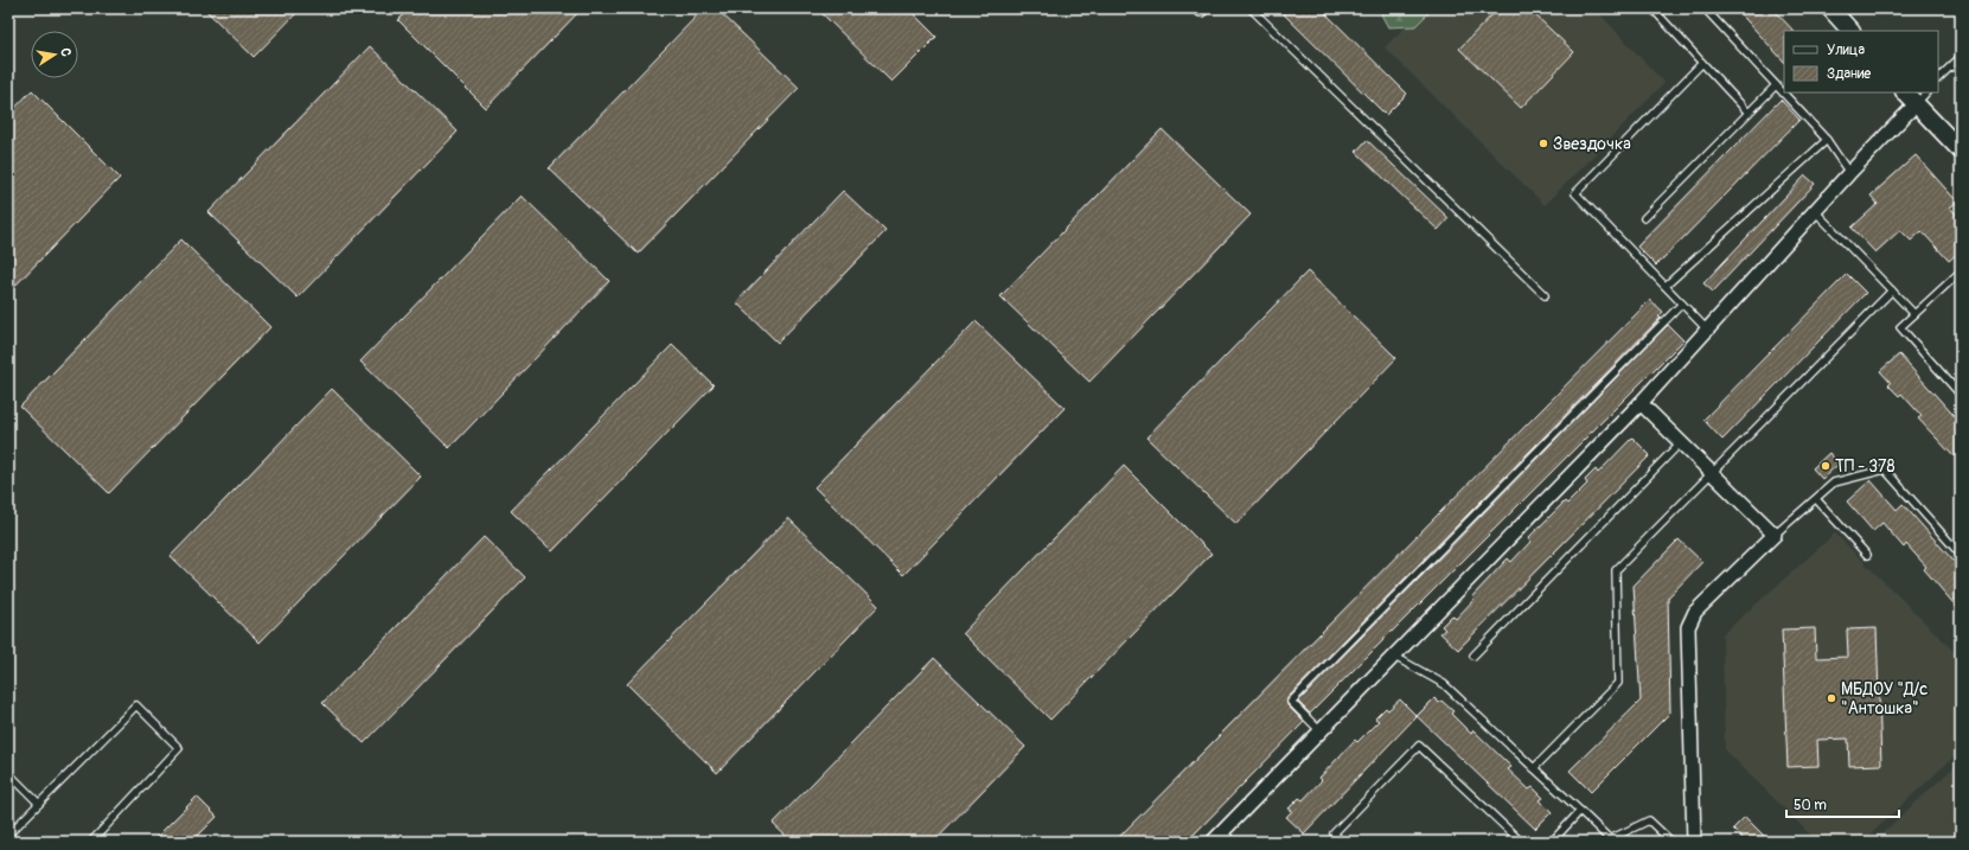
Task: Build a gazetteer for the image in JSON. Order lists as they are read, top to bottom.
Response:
{
  "places": ["Звездочка", "ТП - 378", "МБДОУ \"Д/с \"Антошка\""],
  "legend": ["Улица", "Здание"],
  "scale_bar": "50 m",
  "north": "right"
}
